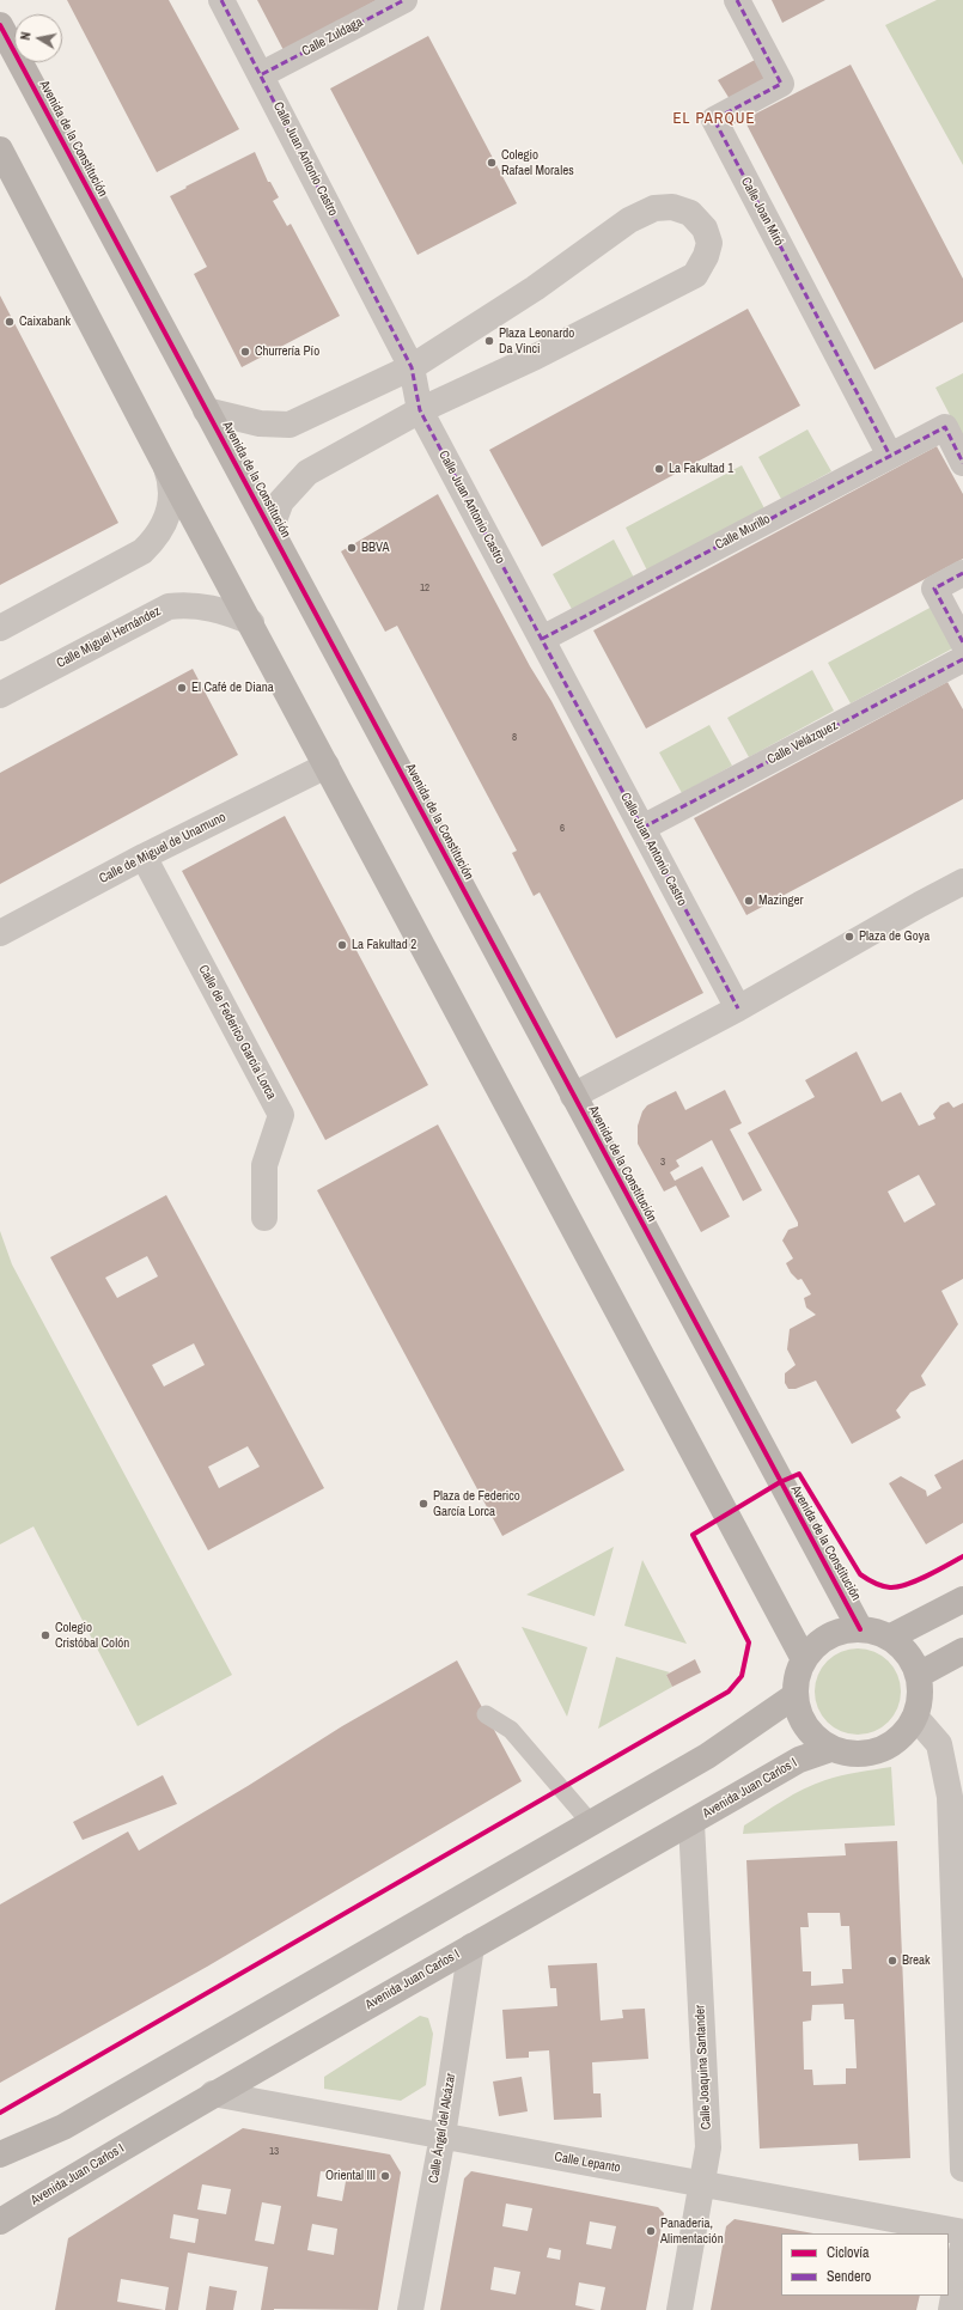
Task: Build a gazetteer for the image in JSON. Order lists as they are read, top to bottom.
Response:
{
  "streets": {
    "street": [
      "Calle Zuldaga",
      "Avenida de la Constitución",
      "Calle Juan Antonio Castro",
      "Calle Joan Miró",
      "Calle Murillo",
      "Calle Miguel Hernández",
      "Calle Velázquez",
      "Calle de Miguel de Unamuno",
      "Calle de Federico García Lorca",
      "Avenida Juan Carlos I",
      "Calle Joaquina Santander",
      "Calle Ángel del Alcázar",
      "Calle Lepanto"
    ]
  },
  "crossings": [
    ["Calle Zuldaga", "Calle Juan Antonio Castro"],
    ["Avenida de la Constitución", "Avenida Juan Carlos I"],
    ["Calle Juan Antonio Castro", "Calle Murillo"],
    ["Calle Juan Antonio Castro", "Calle Velázquez"],
    ["Calle Joan Miró", "Calle Murillo"],
    ["Calle de Miguel de Unamuno", "Calle de Federico García Lorca"],
    ["Avenida Juan Carlos I", "Calle Joaquina Santander"],
    ["Avenida Juan Carlos I", "Calle Ángel del Alcázar"],
    ["Avenida Juan Carlos I", "Calle Lepanto"],
    ["Calle Joaquina Santander", "Calle Lepanto"],
    ["Calle Ángel del Alcázar", "Calle Lepanto"]
  ],
  "districts": ["EL PARQUE"],
  "places": [
    "Colegio Rafael Morales",
    "Caixabank",
    "Plaza Leonardo Da Vinci",
    "Churrería Pío",
    "La Fakultad 1",
    "BBVA",
    "El Café de Diana",
    "Mazinger",
    "Plaza de Goya",
    "La Fakultad 2",
    "Plaza de Federico García Lorca",
    "Colegio Cristóbal Colón",
    "Break",
    "Oriental III",
    "Panaderia, Alimentación"
  ],
  "house_numbers": [
    "12",
    "8",
    "6",
    "3",
    "13"
  ],
  "legend": ["Ciclovía", "Sendero"],
  "north": "left"
}
